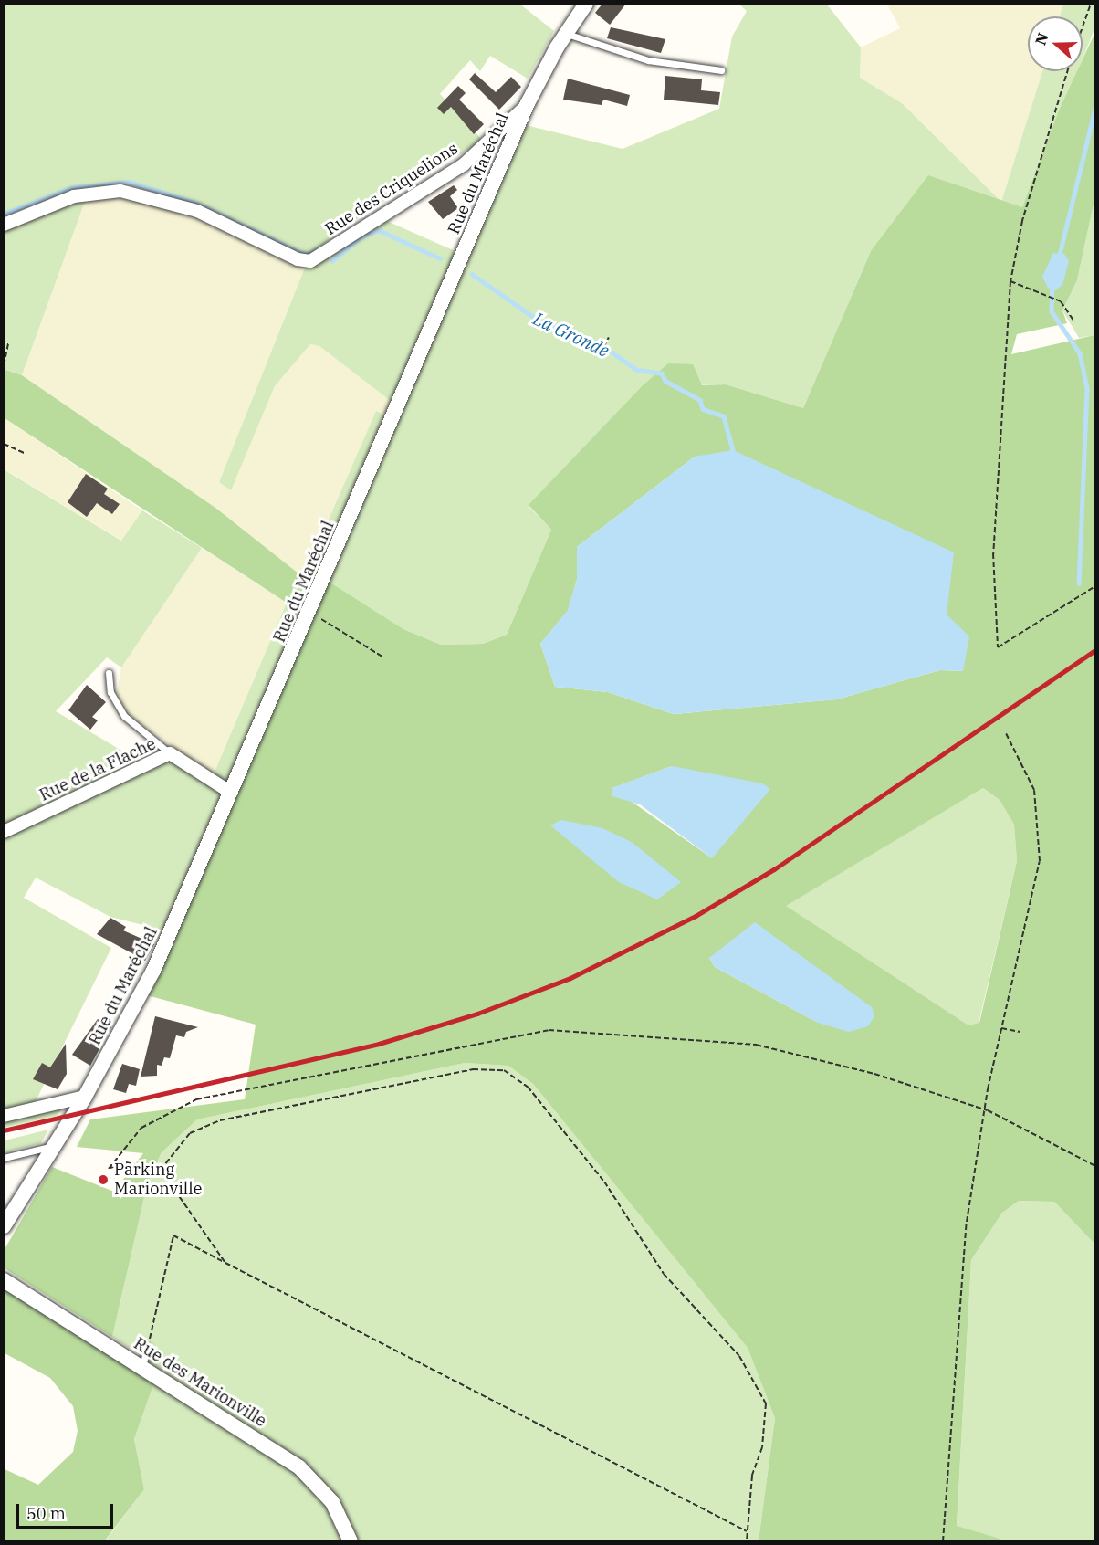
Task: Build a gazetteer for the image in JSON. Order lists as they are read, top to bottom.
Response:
{
  "streets": {
    "street": [
      "Rue du Maréchal",
      "Rue des Criquelions",
      "Rue de la Flache",
      "Rue des Marionville"
    ]
  },
  "crossings": [
    ["Rue du Maréchal", "Rue des Criquelions"],
    ["Rue du Maréchal", "Rue de la Flache"]
  ],
  "water": ["La Gronde"],
  "places": ["Parking Marionville"],
  "scale_bar": "50 m",
  "north": "left"
}
